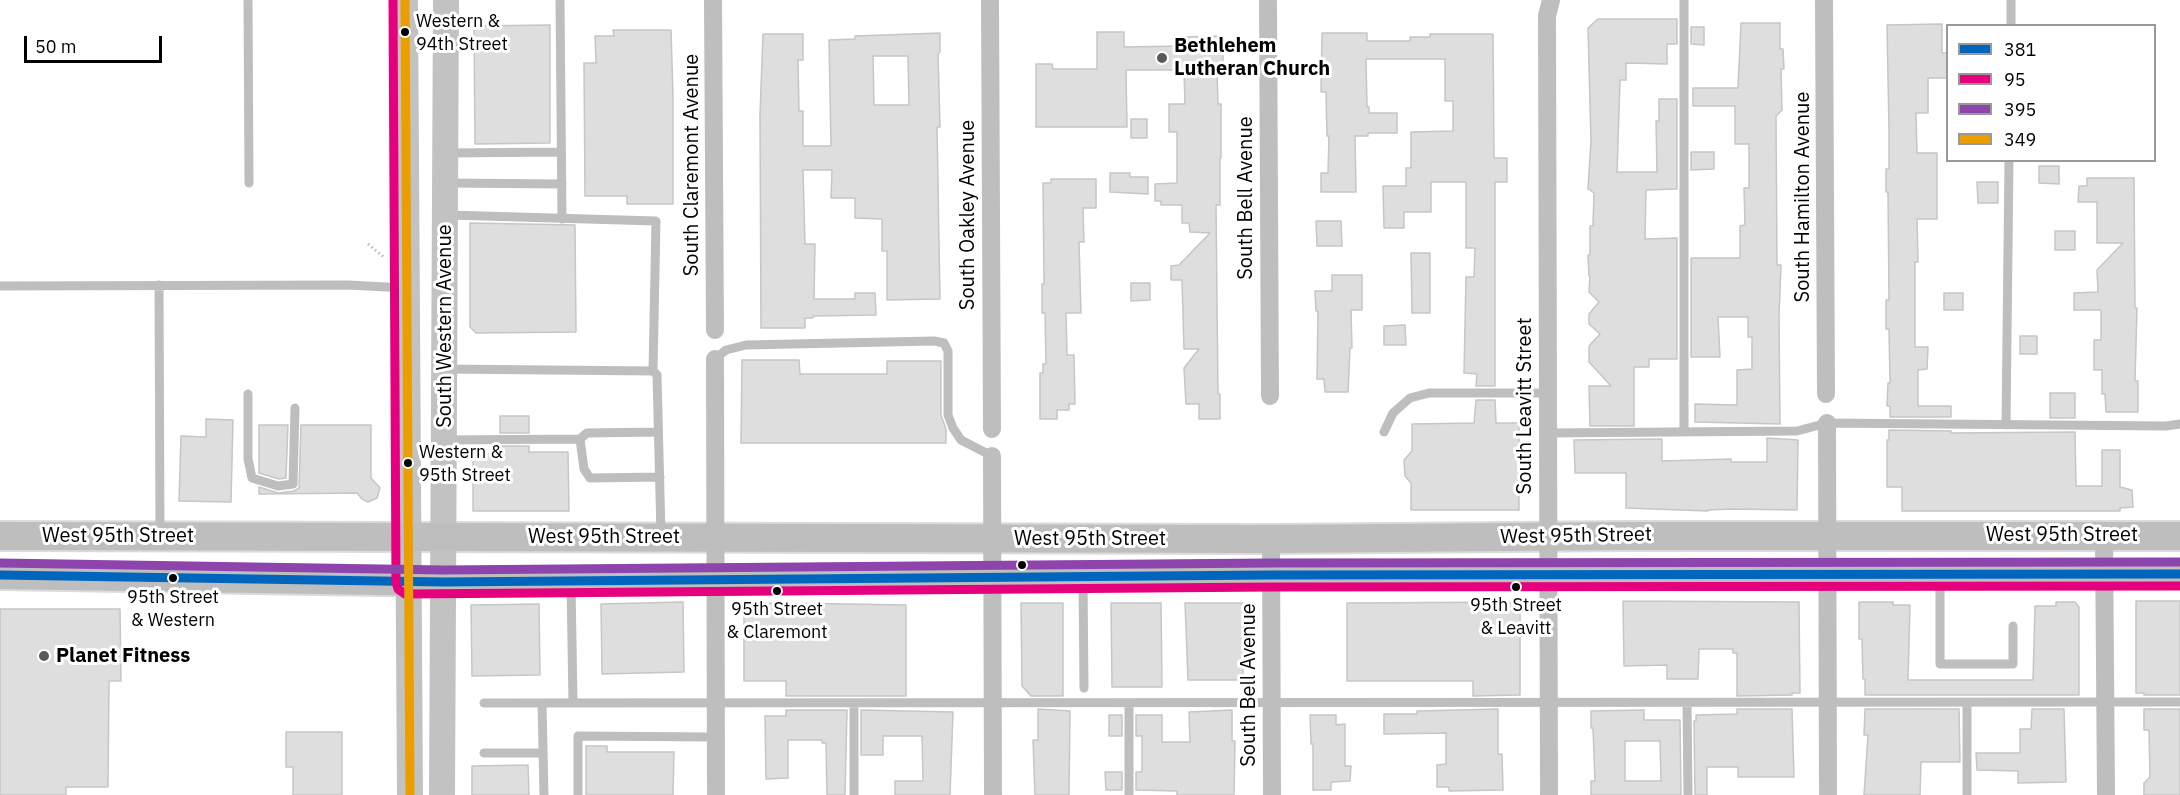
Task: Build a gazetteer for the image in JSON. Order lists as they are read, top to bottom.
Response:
{
  "streets": {
    "main road": ["South Western Avenue", "West 95th Street"],
    "street": [
      "South Claremont Avenue",
      "South Hamilton Avenue",
      "South Bell Avenue",
      "South Oakley Avenue",
      "South Leavitt Street"
    ]
  },
  "crossings": [
    ["South Bell Avenue", "West 95th Street"],
    ["South Western Avenue", "West 95th Street"],
    ["South Leavitt Street", "West 95th Street"]
  ],
  "places": [
    "Western & 94th Street",
    "Bethlehem Lutheran Church",
    "Western & 95th Street",
    "95th Street & Western",
    "95th Street & Leavitt",
    "95th Street & Claremont",
    "Planet Fitness"
  ],
  "lines": [
    "transit line 95",
    "transit line 349",
    "transit line 395",
    "transit line 381"
  ],
  "legend": [
    "381",
    "95",
    "395",
    "349"
  ],
  "scale_bar": "50 m"
}
